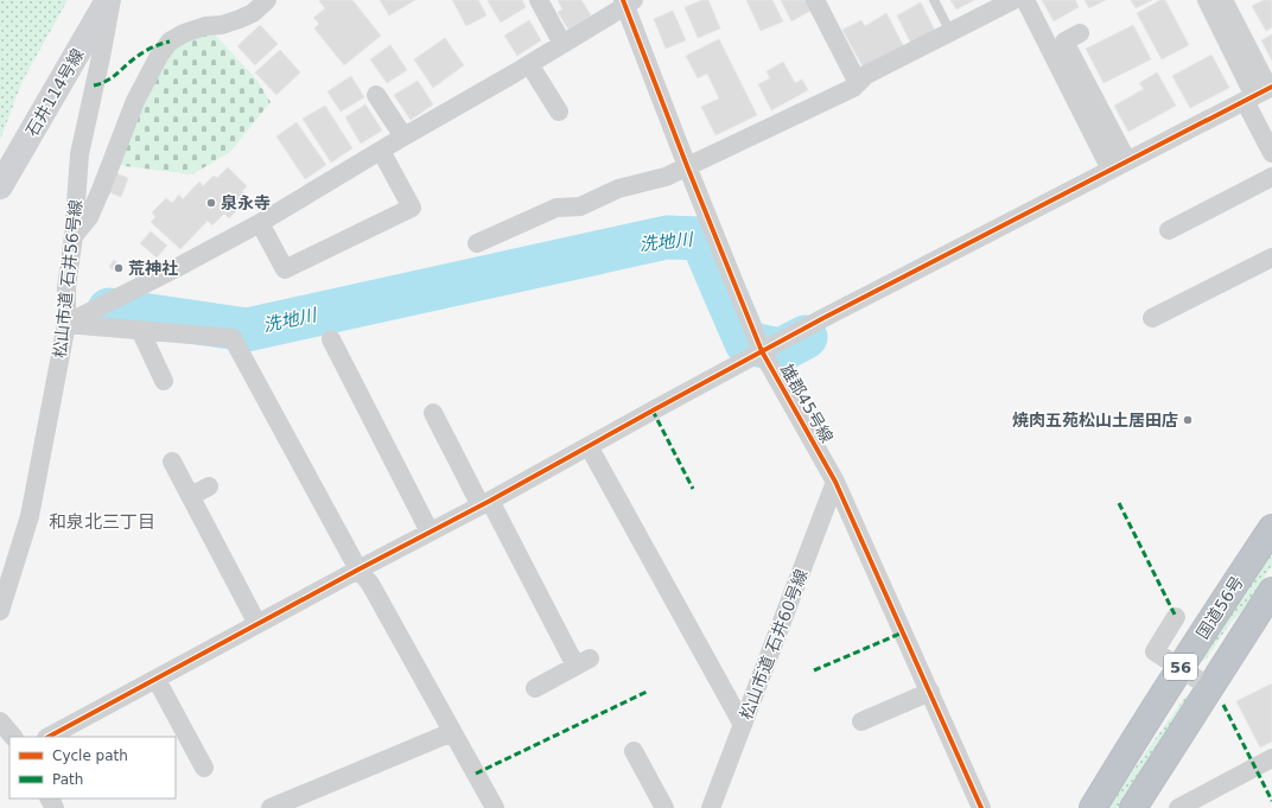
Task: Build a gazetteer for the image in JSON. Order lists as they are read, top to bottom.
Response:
{
  "streets": {
    "highway": ["国道56号", "56"],
    "street": [
      "石井114号線",
      "松山市道 石井56号線",
      "雄郡45号線",
      "松山市道 石井60号線"
    ]
  },
  "crossings": [
    ["石井114号線", "松山市道 石井56号線"],
    ["雄郡45号線", "松山市道 石井60号線"]
  ],
  "districts": ["和泉北三丁目"],
  "water": ["洗地川"],
  "places": ["泉永寺", "荒神社", "焼肉五苑松山土居田店"],
  "legend": ["Cycle path", "Path"]
}
